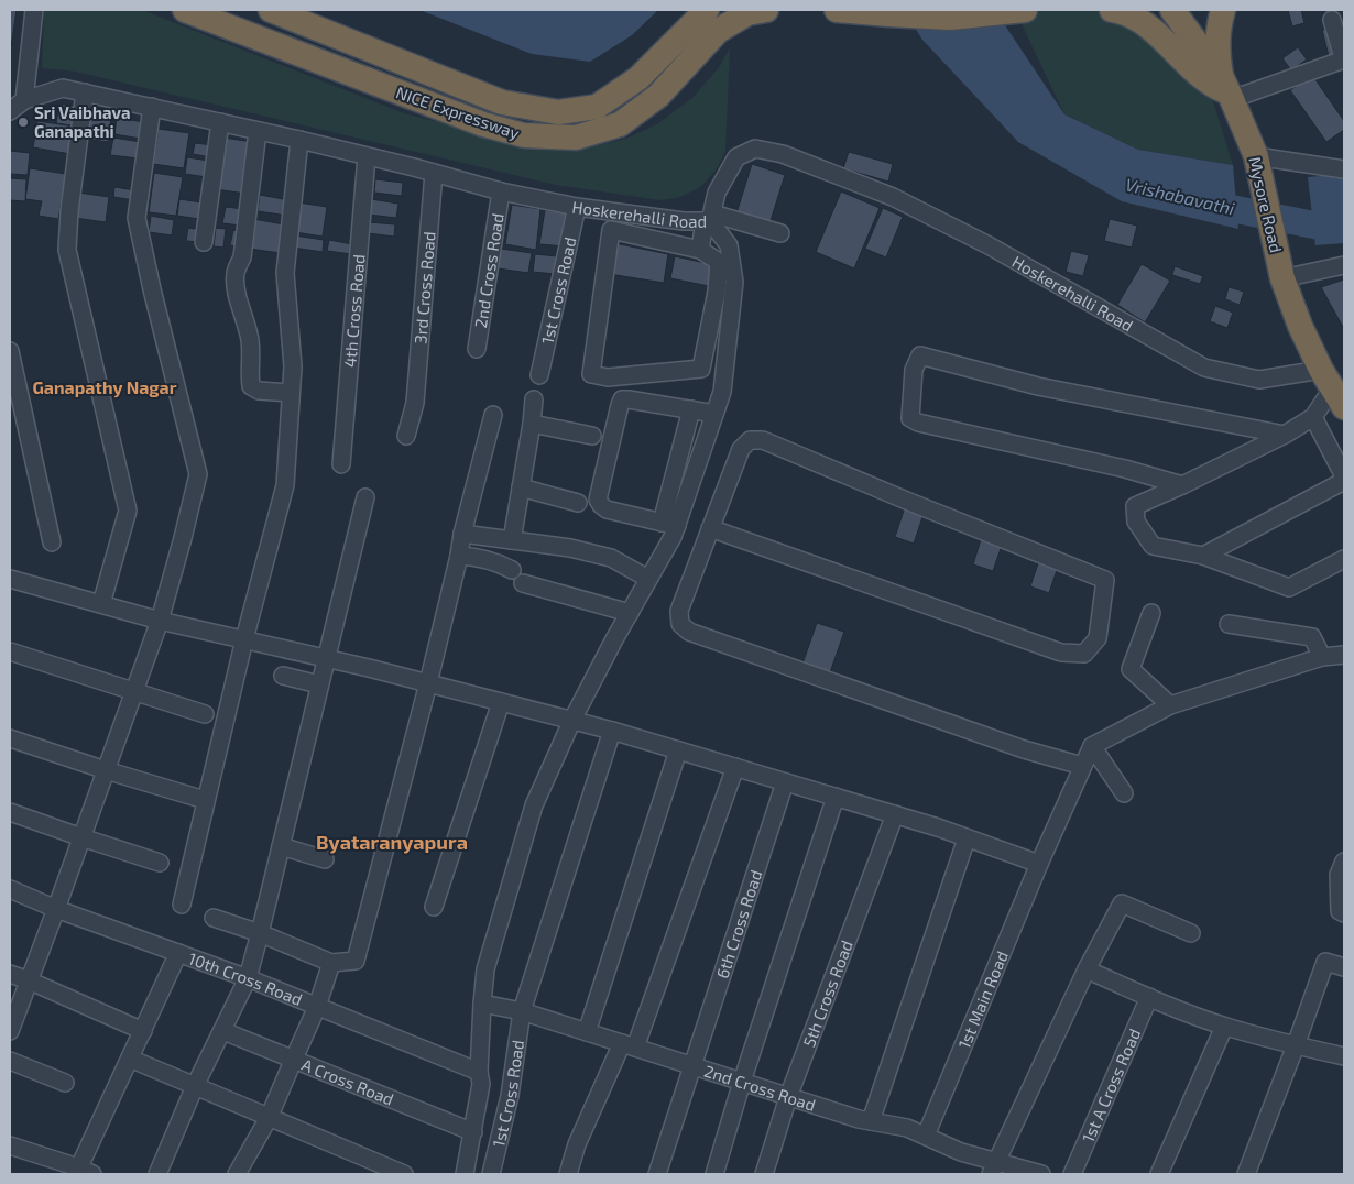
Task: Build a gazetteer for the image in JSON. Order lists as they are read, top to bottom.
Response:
{
  "streets": {
    "highway": ["NICE Expressway", "Mysore Road"],
    "street": [
      "Hoskerehalli Road",
      "2nd Cross Road",
      "3rd Cross Road",
      "1st Cross Road",
      "4th Cross Road",
      "6th Cross Road",
      "10th Cross Road",
      "5th Cross Road",
      "1st Main Road",
      "A Cross Road",
      "1st A Cross Road"
    ]
  },
  "crossings": [
    ["Mysore Road", "Hoskerehalli Road"],
    ["Hoskerehalli Road", "2nd Cross Road"],
    ["Hoskerehalli Road", "3rd Cross Road"],
    ["Hoskerehalli Road", "1st Cross Road"],
    ["Hoskerehalli Road", "4th Cross Road"],
    ["2nd Cross Road", "1st Cross Road"],
    ["2nd Cross Road", "6th Cross Road"],
    ["2nd Cross Road", "5th Cross Road"],
    ["2nd Cross Road", "1st Main Road"],
    ["1st Cross Road", "10th Cross Road"],
    ["1st Cross Road", "A Cross Road"]
  ],
  "districts": ["Ganapathy Nagar", "Byataranyapura"],
  "water": ["Vrishabavathi"],
  "places": ["Sri Vaibhava Ganapathi"]
}
